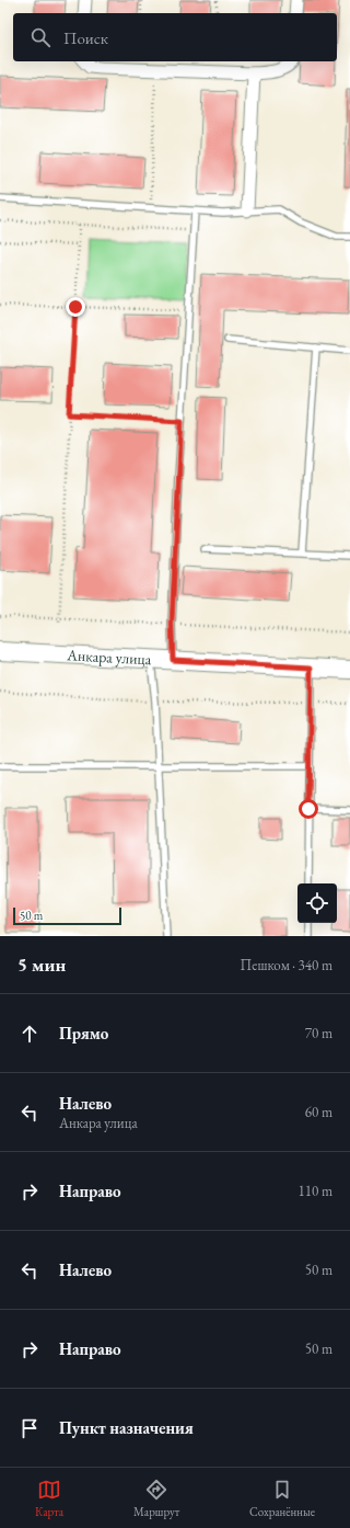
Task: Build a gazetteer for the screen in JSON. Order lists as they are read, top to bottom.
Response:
{
  "streets": {
    "main road": ["Анкара улица"]
  },
  "scale_bar": "50 m",
  "page": {
    "search": "Поиск",
    "scale": "50 m",
    "heading": ["5 мин", "Пешком · 340 m"],
    "list": [
      ["Прямо", "70 m"],
      ["Налево", "Анкара улица", "60 m"],
      ["Направо", "110 m"],
      ["Налево", "50 m"],
      ["Направо", "50 m"],
      "Пункт назначения"
    ],
    "nav": ["Карта", "Маршрут", "Сохранённые"]
  }
}
